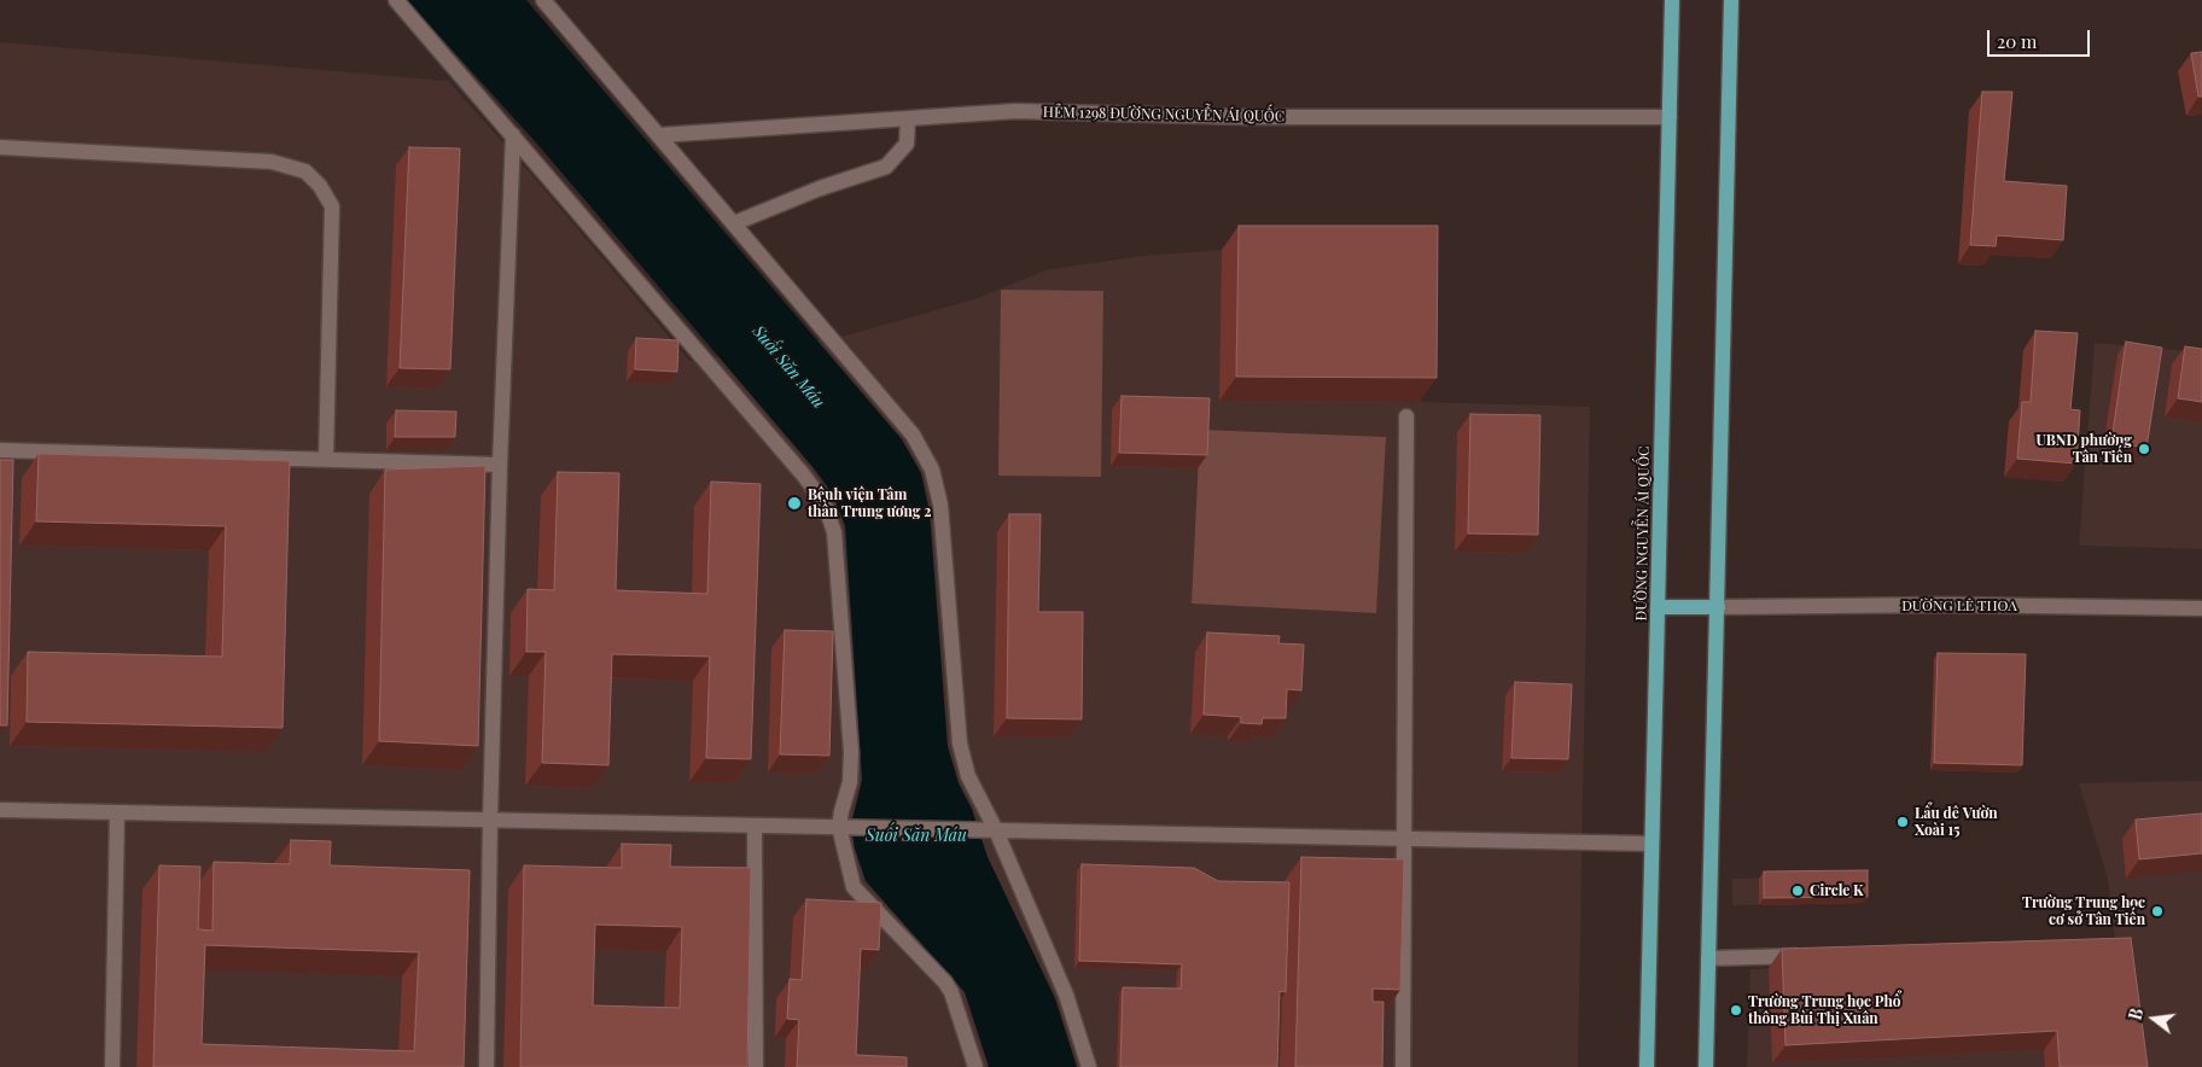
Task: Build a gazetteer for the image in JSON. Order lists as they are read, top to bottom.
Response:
{
  "streets": {
    "main road": ["ĐƯỜNG NGUYỄN ÁI QUỐC"],
    "street": ["HẺM 1298 ĐƯỜNG NGUYỄN ÁI QUỐC", "ĐƯỜNG LÊ THOA"]
  },
  "crossings": [
    ["HẺM 1298 ĐƯỜNG NGUYỄN ÁI QUỐC", "ĐƯỜNG NGUYỄN ÁI QUỐC"]
  ],
  "water": ["Suối Săn Máu"],
  "places": [
    "UBND phường Tân Tiến",
    "Bệnh viện Tâm thần Trung ương 2",
    "Lẩu dê Vườn Xoài 15",
    "Circle K",
    "Trường Trung học cơ sở Tân Tiến",
    "Trường Trung học Phổ thông Bùi Thị Xuân"
  ],
  "scale_bar": "20 m",
  "north": "left"
}
